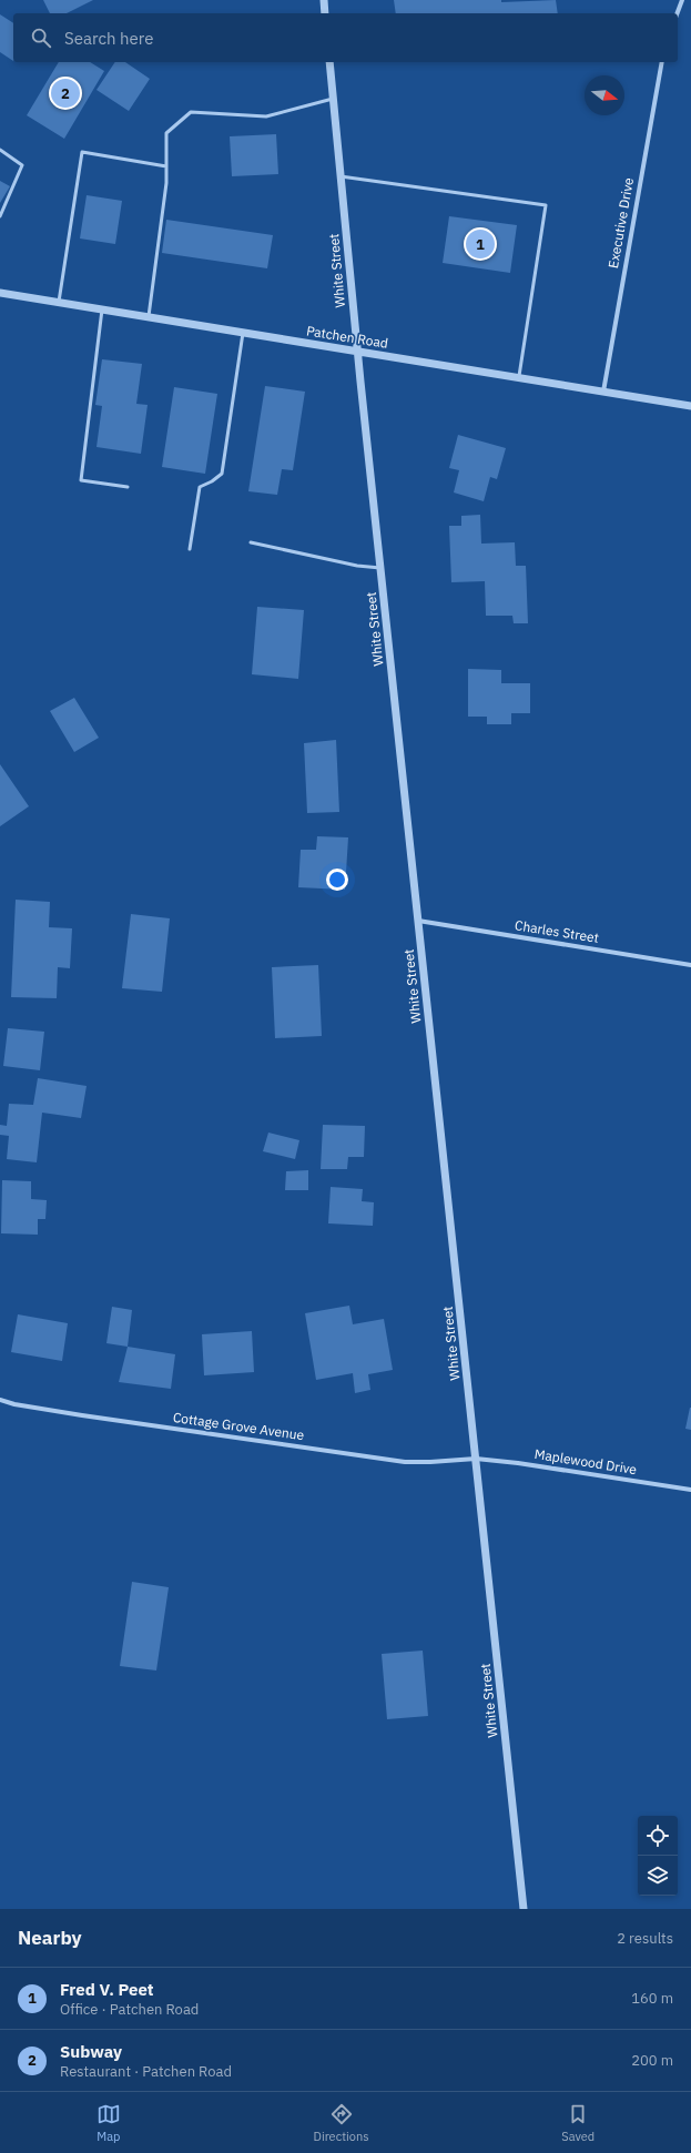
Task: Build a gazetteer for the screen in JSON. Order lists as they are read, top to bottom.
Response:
{
  "streets": {
    "street": [
      "Executive Drive",
      "White Street",
      "Patchen Road",
      "Charles Street",
      "Cottage Grove Avenue",
      "Maplewood Drive"
    ]
  },
  "crossings": [
    ["Executive Drive", "Patchen Road"],
    ["White Street", "Patchen Road"],
    ["White Street", "Charles Street"],
    ["White Street", "Cottage Grove Avenue"],
    ["White Street", "Maplewood Drive"],
    ["Cottage Grove Avenue", "Maplewood Drive"]
  ],
  "north": "right",
  "page": {
    "search": "Search here",
    "pins": ["2", "1"],
    "heading": ["Nearby", "2 results"],
    "list": [
      {
        "mark": "1",
        "name": "Fred V. Peet",
        "note": "Office · Patchen Road",
        "value": "160 m"
      },
      {
        "mark": "2",
        "name": "Subway",
        "note": "Restaurant · Patchen Road",
        "value": "200 m"
      }
    ],
    "nav": ["Map", "Directions", "Saved"]
  }
}
